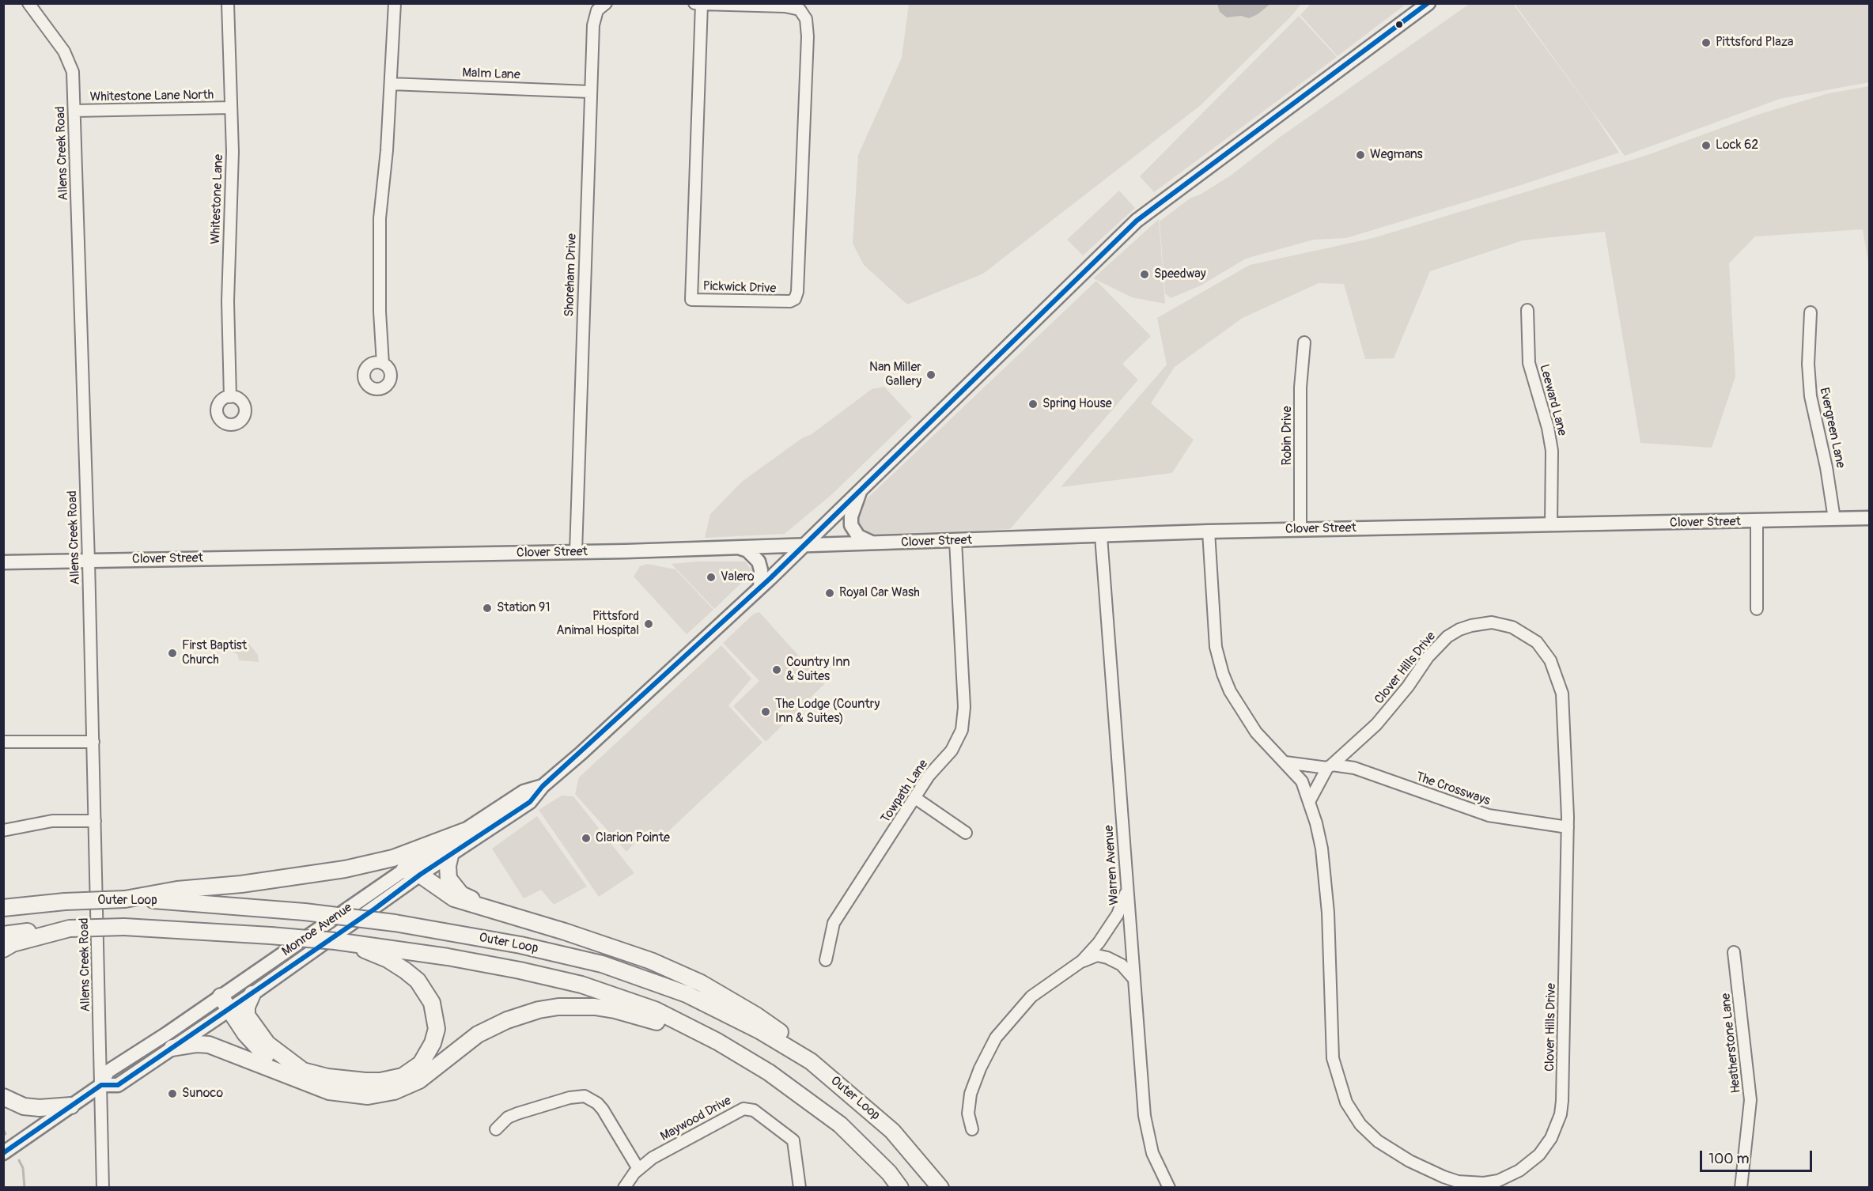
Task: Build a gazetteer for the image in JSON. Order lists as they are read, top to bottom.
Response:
{
  "streets": {
    "highway": ["Outer Loop"],
    "main road": ["Clover Street", "Monroe Avenue"],
    "street": [
      "Malm Lane",
      "Whitestone Lane North",
      "Allens Creek Road",
      "Whitestone Lane",
      "Shoreham Drive",
      "Pickwick Drive",
      "Leeward Lane",
      "Evergreen Lane",
      "Robin Drive",
      "Clover Hills Drive",
      "The Crossways",
      "Towpath Lane",
      "Warren Avenue",
      "Heatherstone Lane",
      "Maywood Drive"
    ]
  },
  "crossings": [
    ["Malm Lane", "Shoreham Drive"],
    ["Whitestone Lane North", "Allens Creek Road"],
    ["Whitestone Lane North", "Whitestone Lane"],
    ["Allens Creek Road", "Clover Street"],
    ["Allens Creek Road", "Monroe Avenue"],
    ["Shoreham Drive", "Clover Street"],
    ["Leeward Lane", "Clover Street"],
    ["Evergreen Lane", "Clover Street"],
    ["Robin Drive", "Clover Street"],
    ["Clover Street", "Clover Hills Drive"],
    ["Clover Street", "Towpath Lane"],
    ["Clover Street", "Warren Avenue"],
    ["Clover Street", "Monroe Avenue"],
    ["Clover Hills Drive", "The Crossways"]
  ],
  "places": [
    "Pittsford Plaza",
    "Lock 62",
    "Wegmans",
    "Speedway",
    "Nan Miller Gallery",
    "Spring House",
    "Valero",
    "Royal Car Wash",
    "Station 91",
    "Pittsford Animal Hospital",
    "First Baptist Church",
    "Country Inn & Suites",
    "The Lodge (Country Inn & Suites)",
    "Clarion Pointe",
    "Sunoco"
  ],
  "scale_bar": "100 m"
}
